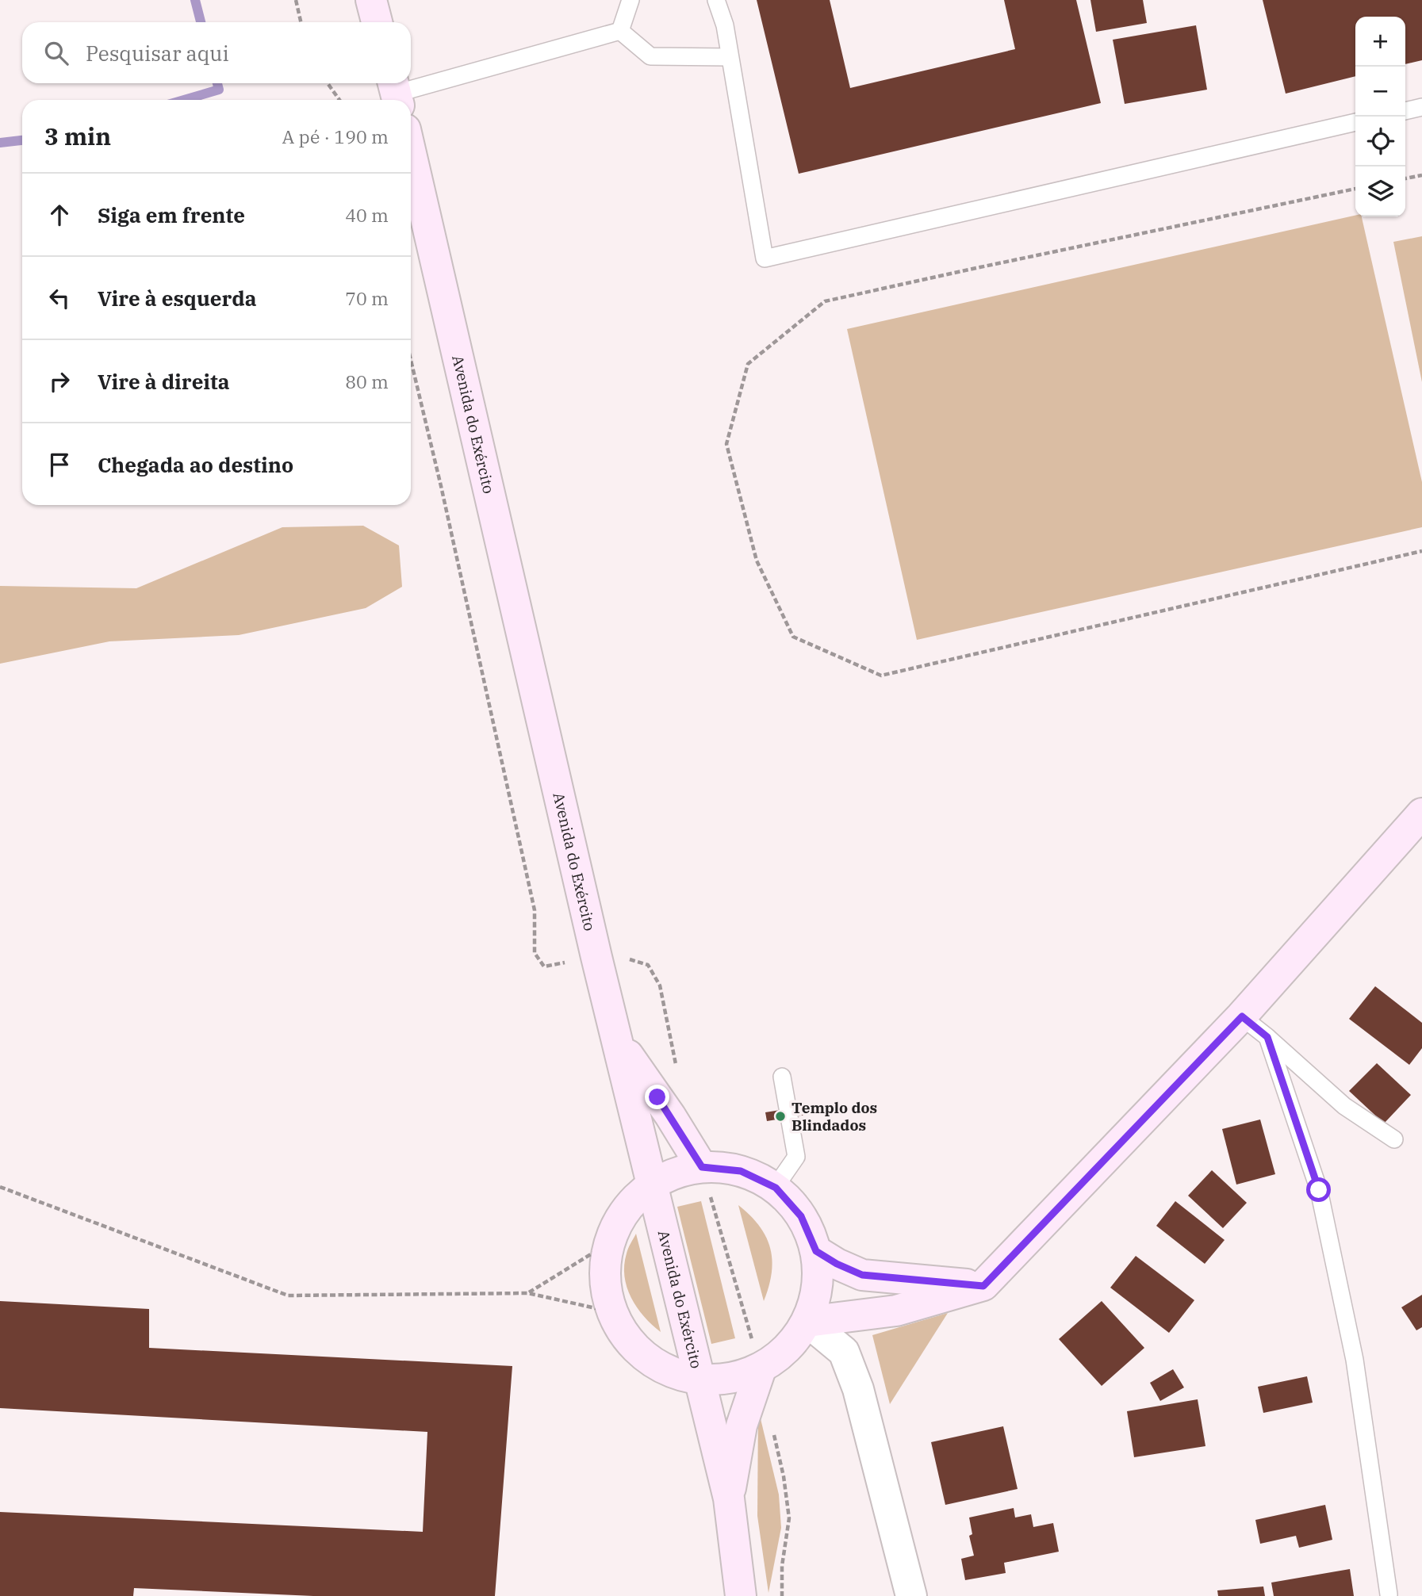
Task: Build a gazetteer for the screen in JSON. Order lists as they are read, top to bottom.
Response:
{
  "streets": {
    "street": ["Avenida do Exército"]
  },
  "places": ["Templo dos Blindados"],
  "page": {
    "map_buttons": ["+", "−"],
    "search": "Pesquisar aqui",
    "heading": ["3 min", "A pé · 190 m"],
    "list": [
      ["Siga em frente", "40 m"],
      ["Vire à esquerda", "70 m"],
      ["Vire à direita", "80 m"],
      "Chegada ao destino"
    ]
  }
}
